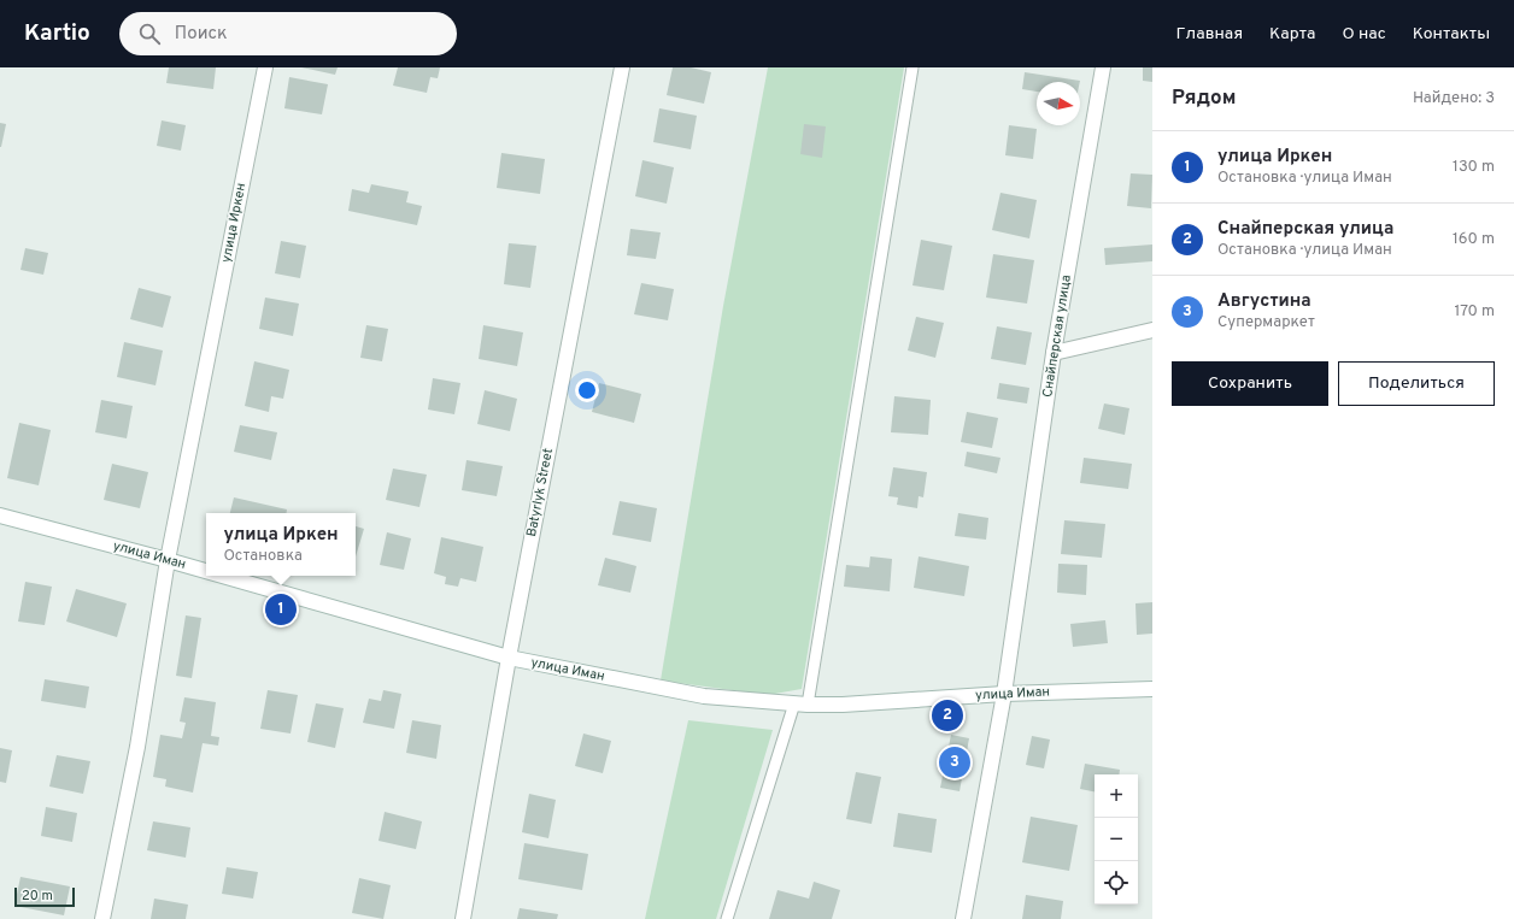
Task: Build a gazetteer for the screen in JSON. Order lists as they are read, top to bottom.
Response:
{
  "streets": {
    "street": [
      "улица Иркен",
      "Снайперская улица",
      "Batyrlyk Street",
      "улица Иман"
    ]
  },
  "crossings": [
    ["улица Иркен", "улица Иман"],
    ["Снайперская улица", "улица Иман"],
    ["Batyrlyk Street", "улица Иман"]
  ],
  "scale_bar": "20 m",
  "north": "right",
  "page": {
    "header": "Kartio",
    "search": "Поиск",
    "nav": [
      "Главная",
      "Карта",
      "О нас",
      "Контакты"
    ],
    "heading": ["Рядом", "Найдено: 3"],
    "list": [
      {
        "mark": "1",
        "name": "улица Иркен",
        "note": "Остановка · улица Иман",
        "value": "130 m"
      },
      {
        "mark": "2",
        "name": "Снайперская улица",
        "note": "Остановка · улица Иман",
        "value": "160 m"
      },
      {
        "mark": "3",
        "name": "Августина",
        "note": "Супермаркет",
        "value": "170 m"
      }
    ],
    "buttons": ["Сохранить", "Поделиться"],
    "popup": ["улица Иркен", "Остановка"],
    "pins": ["1", "2", "3"],
    "map_buttons": ["+", "−"],
    "scale": "20 m"
  }
}
